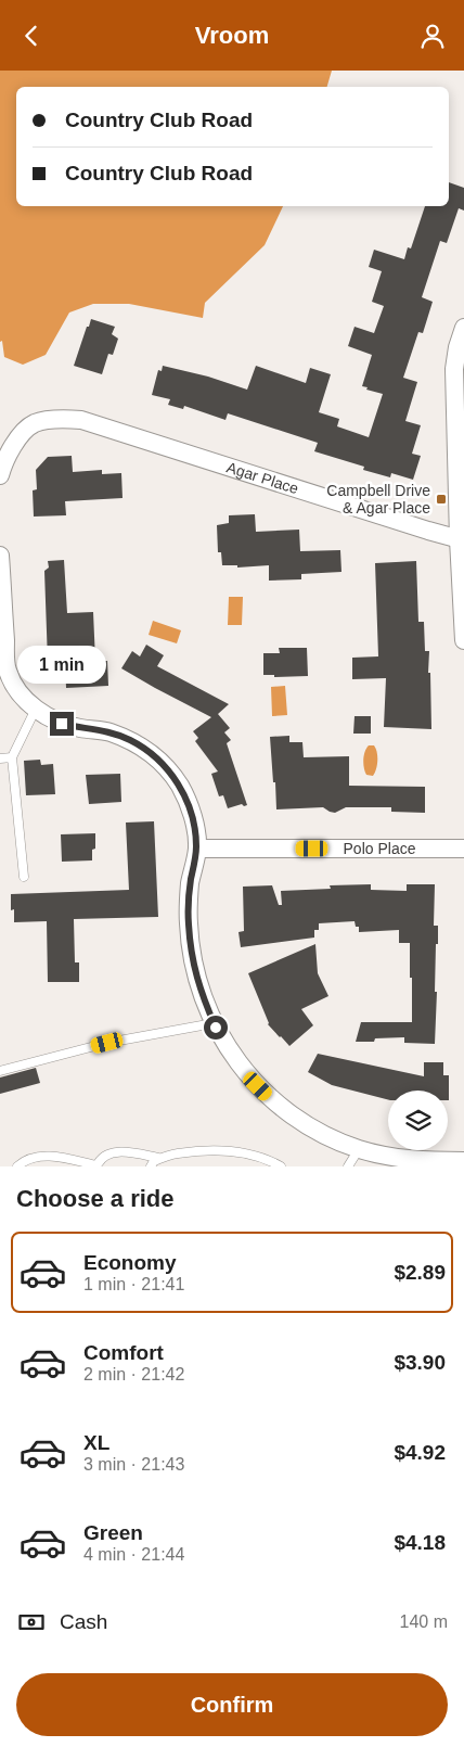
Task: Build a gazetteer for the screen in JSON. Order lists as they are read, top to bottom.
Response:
{
  "streets": {
    "street": ["Agar Place", "Polo Place"]
  },
  "places": {
    "transit": ["Campbell Drive & Agar Place"]
  },
  "page": {
    "header": "Vroom",
    "banner": ["Country Club Road", "Country Club Road"],
    "bubble": "1 min",
    "heading": "Choose a ride",
    "list": [
      {
        "name": "Economy",
        "note": "1 min · 21:41",
        "value": "$2.89"
      },
      {
        "name": "Comfort",
        "note": "2 min · 21:42",
        "value": "$3.90"
      },
      {
        "name": "XL",
        "note": "3 min · 21:43",
        "value": "$4.92"
      },
      {
        "name": "Green",
        "note": "4 min · 21:44",
        "value": "$4.18"
      }
    ],
    "pay": ["Cash", "140 m"],
    "buttons": "Confirm"
  }
}
